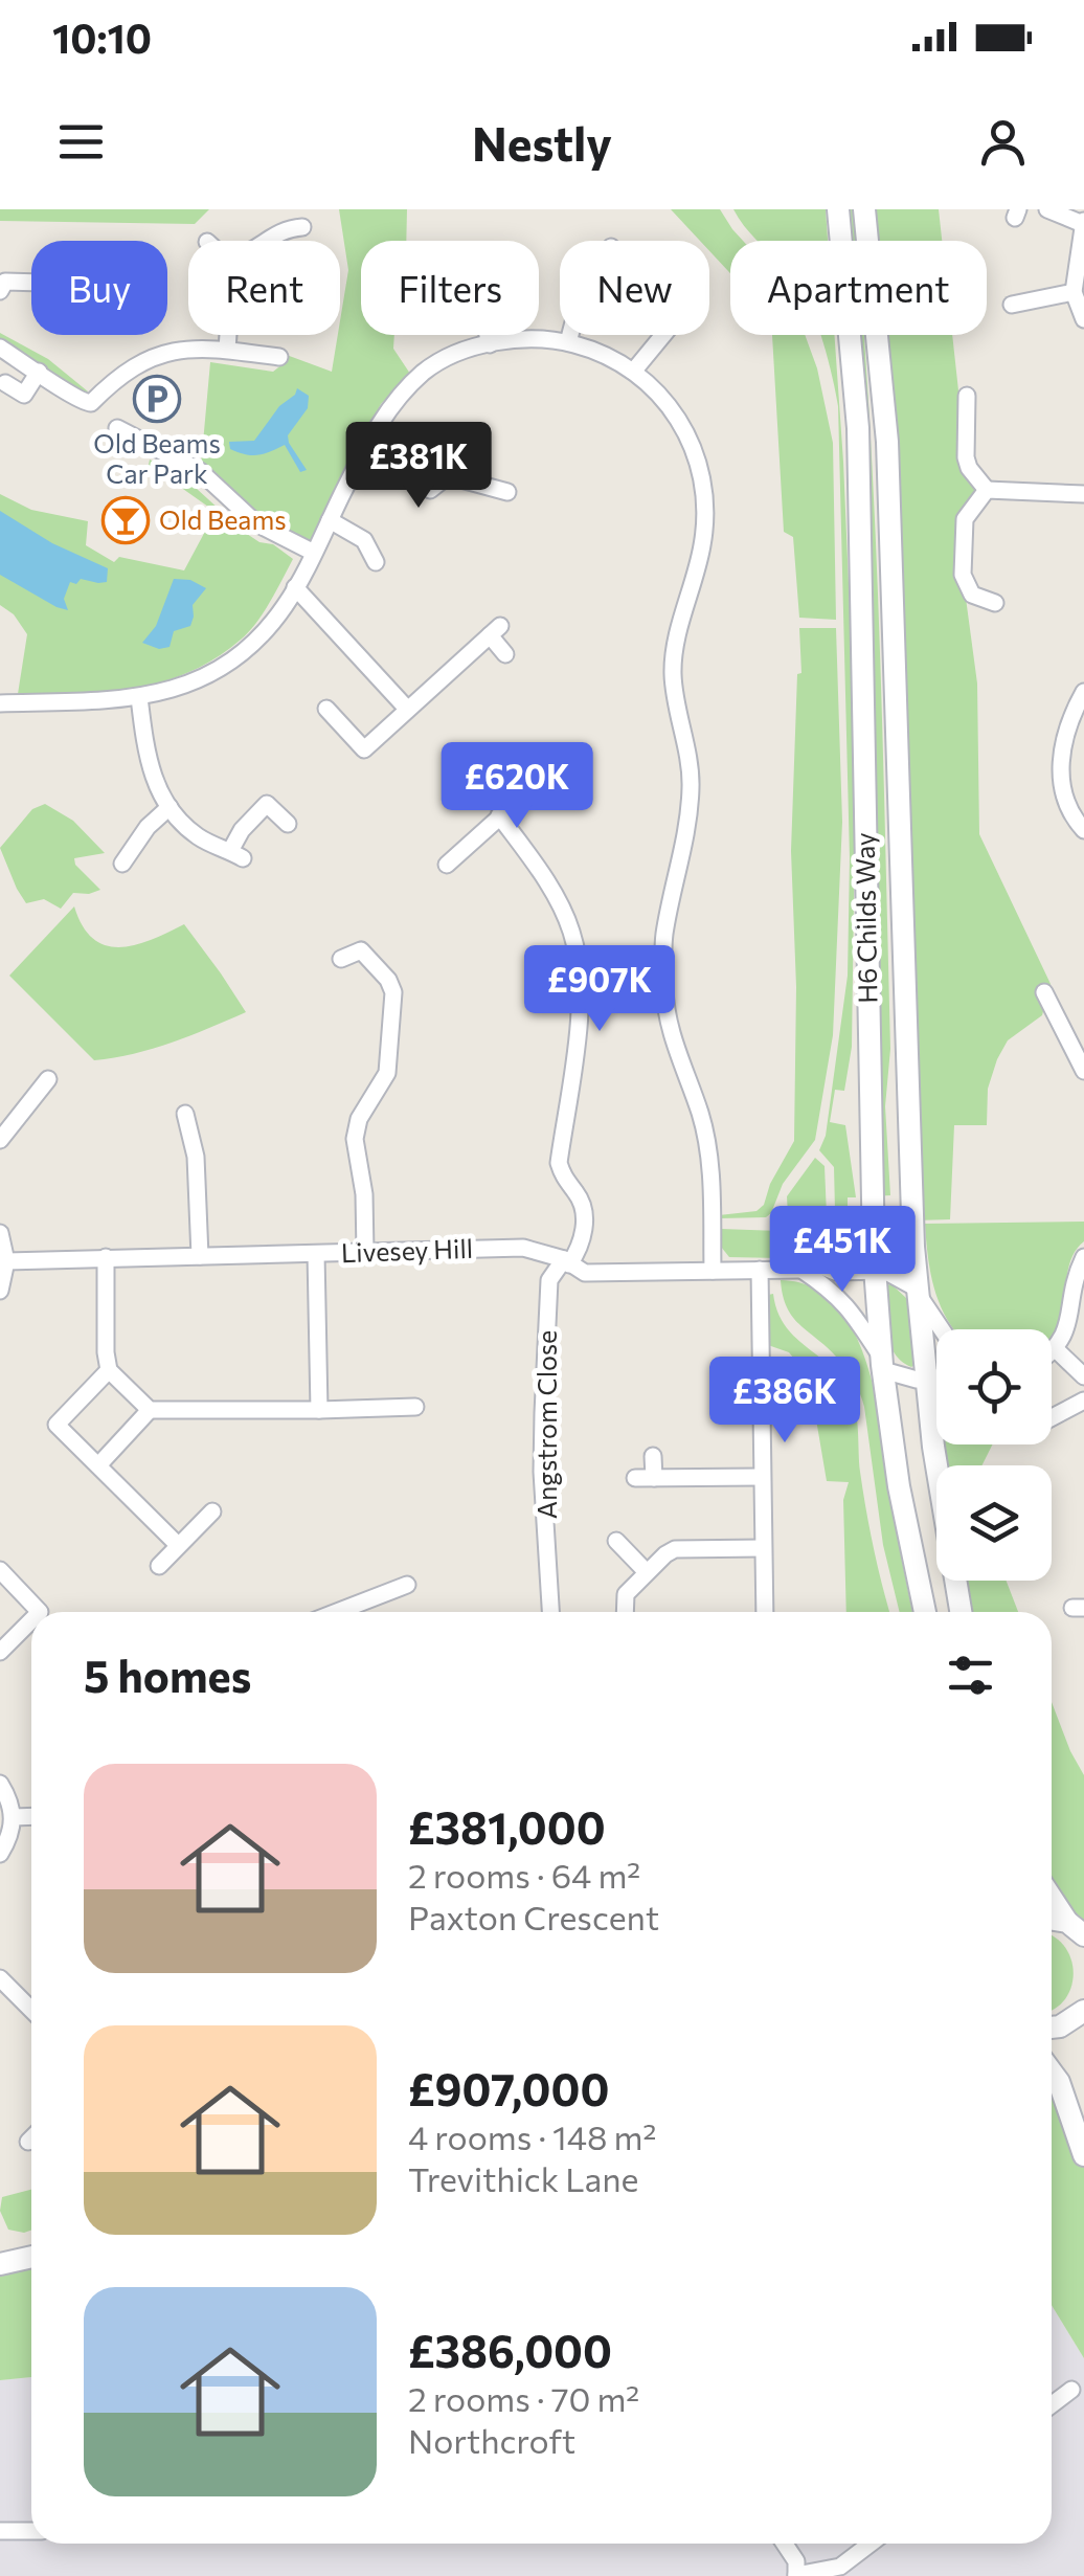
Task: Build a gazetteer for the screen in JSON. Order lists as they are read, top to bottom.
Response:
{
  "streets": {
    "street": ["H6 Childs Way", "Livesey Hill", "Angstrom Close"]
  },
  "crossings": [
    ["H6 Childs Way", "Livesey Hill"],
    ["Livesey Hill", "Angstrom Close"]
  ],
  "places": {
    "parking": ["Old Beams Car Park"],
    "bar": ["Old Beams"]
  },
  "page": {
    "status": "10:10",
    "header": "Nestly",
    "chip": [
      "Buy",
      "Rent",
      "Filters",
      "New",
      "Apartment"
    ],
    "price": [
      "£381K",
      "£620K",
      "£907K",
      "£451K",
      "£386K"
    ],
    "heading": "5 homes",
    "list": [
      {
        "name": "£381,000",
        "note": "2 rooms · 64 m² · Paxton Crescent"
      },
      {
        "name": "£907,000",
        "note": "4 rooms · 148 m² · Trevithick Lane"
      },
      {
        "name": "£386,000",
        "note": "2 rooms · 70 m² · Northcroft"
      }
    ]
  }
}
